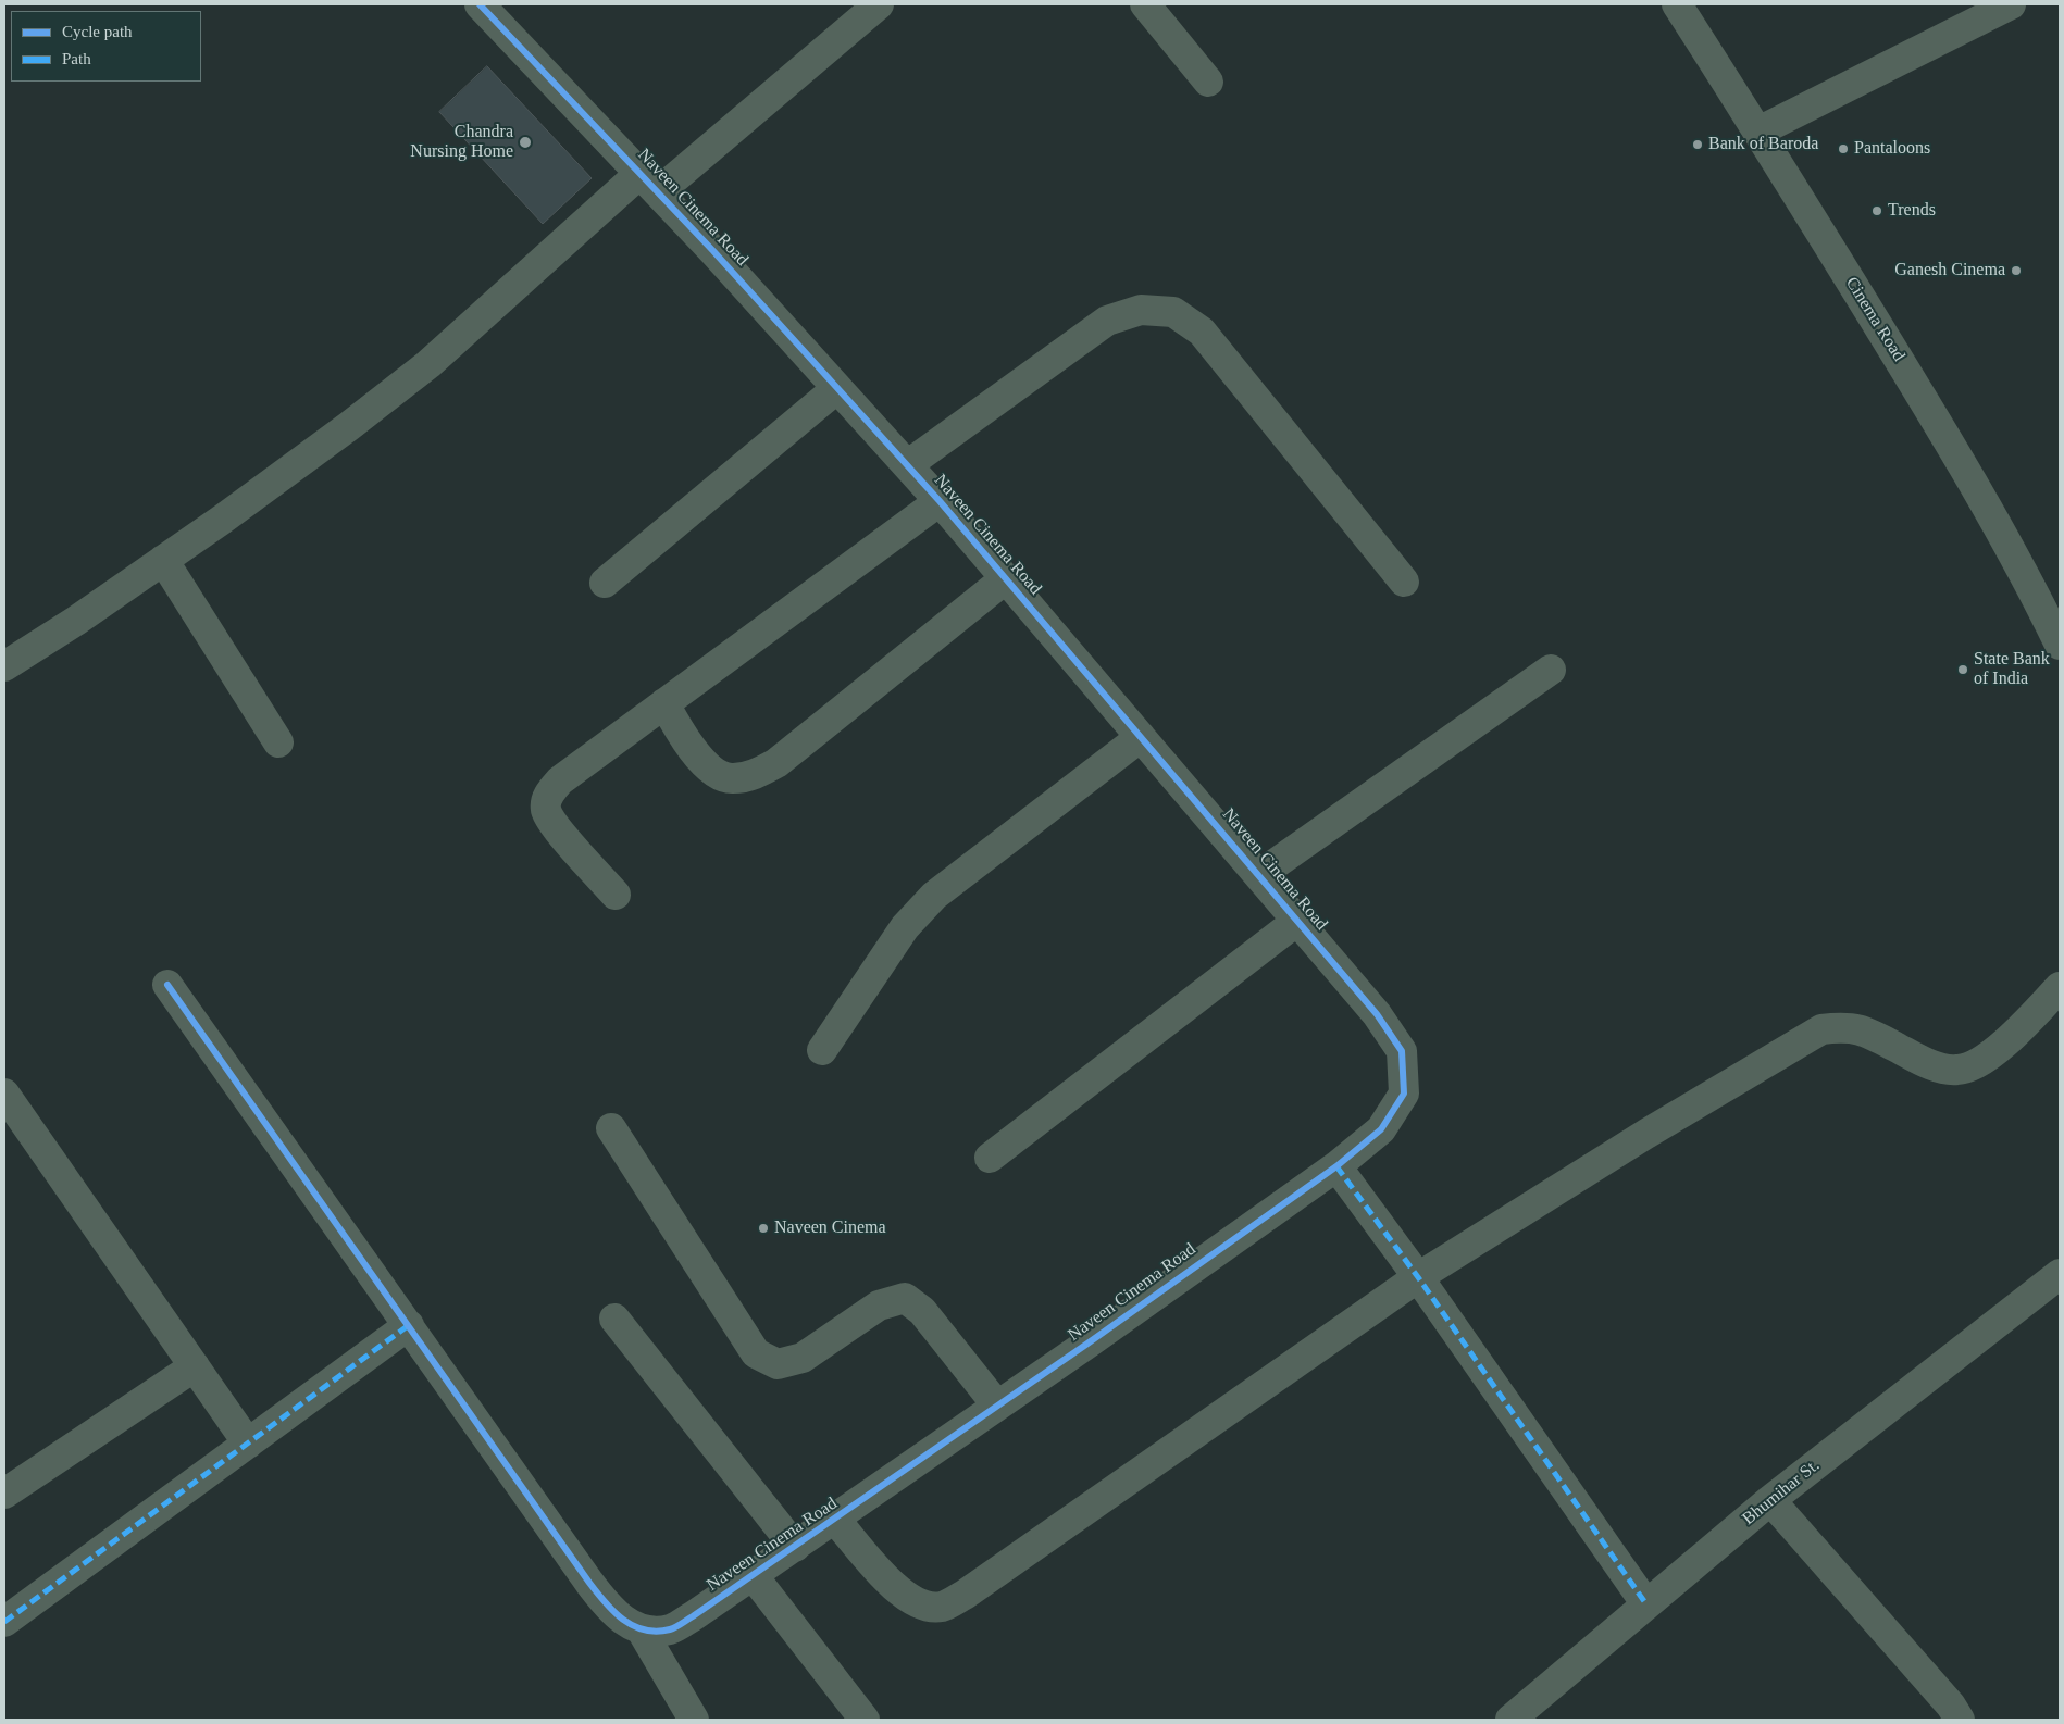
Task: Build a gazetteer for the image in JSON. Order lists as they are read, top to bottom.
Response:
{
  "streets": {
    "street": ["Naveen Cinema Road", "Cinema Road", "Bhumihar St."]
  },
  "places": [
    "Chandra Nursing Home",
    "Bank of Baroda",
    "Pantaloons",
    "Trends",
    "Ganesh Cinema",
    "State Bank of India",
    "Naveen Cinema"
  ],
  "legend": ["Cycle path", "Path"]
}
